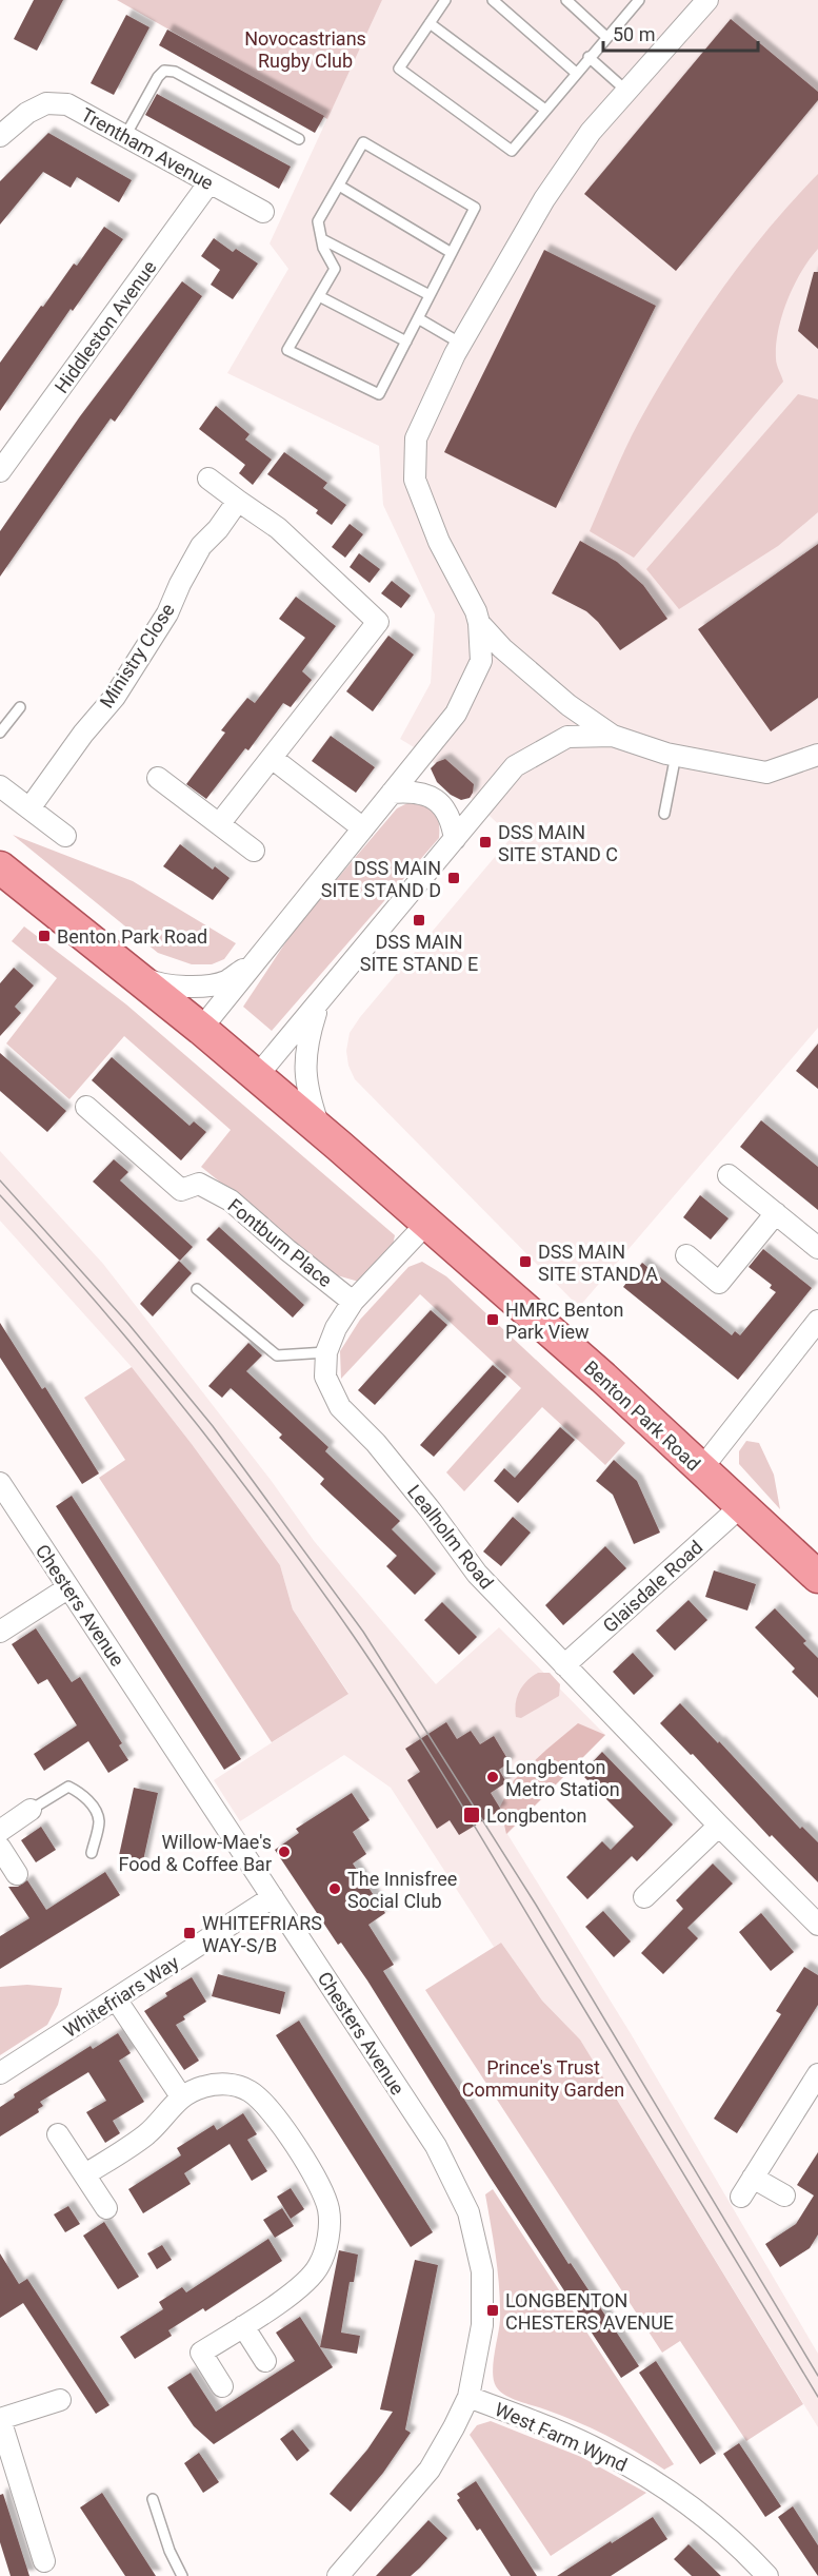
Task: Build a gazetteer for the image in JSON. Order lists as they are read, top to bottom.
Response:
{
  "streets": {
    "main road": ["Benton Park Road"],
    "street": [
      "Trentham Avenue",
      "Hiddleston Avenue",
      "Ministry Close",
      "Fontburn Place",
      "Lealholm Road",
      "Glaisdale Road",
      "Chesters Avenue",
      "Whitefriars Way",
      "West Farm Wynd"
    ]
  },
  "crossings": [
    ["Trentham Avenue", "Hiddleston Avenue"],
    ["Fontburn Place", "Lealholm Road"],
    ["Benton Park Road", "Lealholm Road"],
    ["Benton Park Road", "Glaisdale Road"],
    ["Lealholm Road", "Glaisdale Road"],
    ["Chesters Avenue", "Whitefriars Way"],
    ["Chesters Avenue", "West Farm Wynd"]
  ],
  "parks": ["Novocastrians Rugby Club", "Prince's Trust Community Garden"],
  "places": {
    "transit": [
      "DSS MAIN SITE STAND C",
      "DSS MAIN SITE STAND D",
      "DSS MAIN SITE STAND E",
      "Benton Park Road",
      "DSS MAIN SITE STAND A",
      "HMRC Benton Park View",
      "Longbenton",
      "WHITEFRIARS WAY-S/B",
      "LONGBENTON CHESTERS AVENUE"
    ],
    "other": ["Longbenton Metro Station", "Willow-Mae's Food & Coffee Bar", "The Innisfree Social Club"]
  },
  "scale_bar": "50 m"
}
